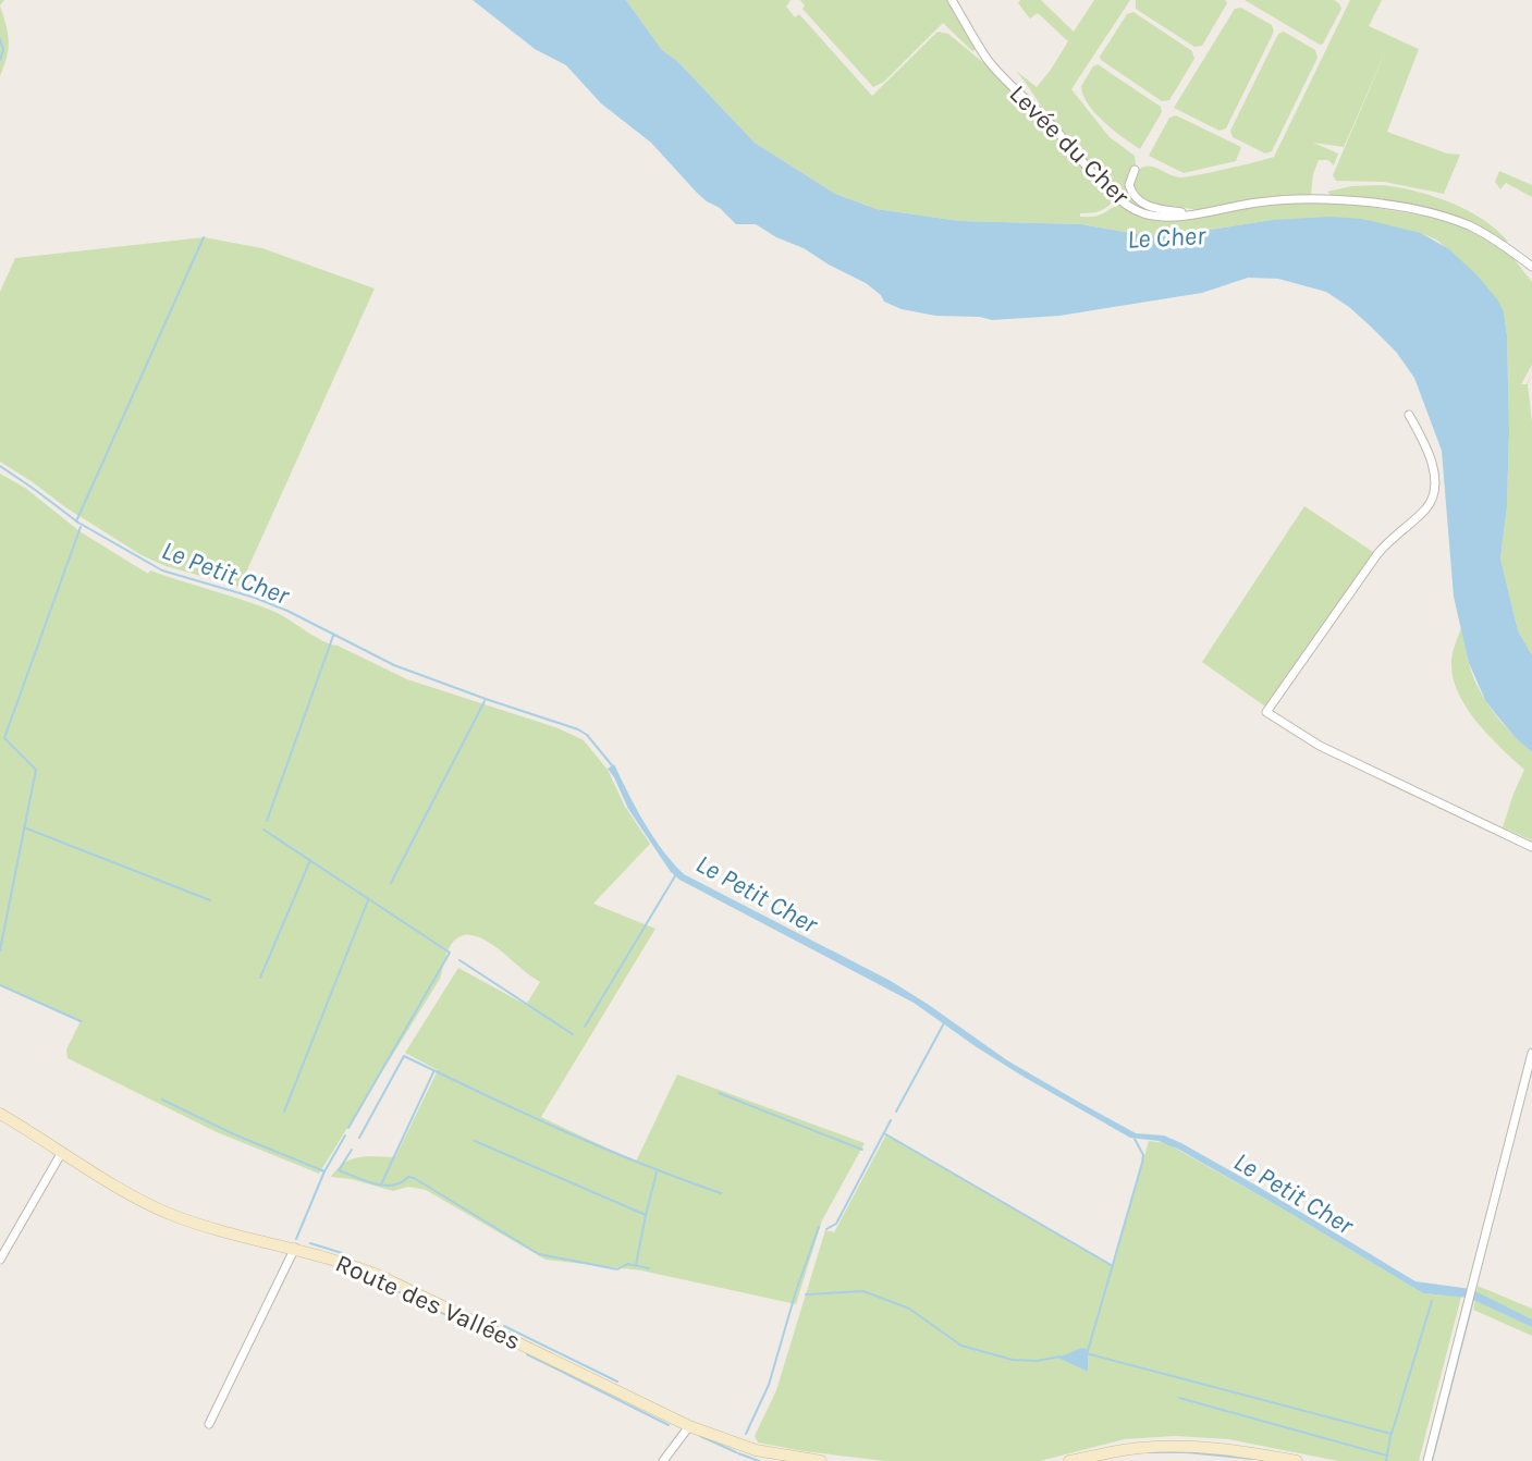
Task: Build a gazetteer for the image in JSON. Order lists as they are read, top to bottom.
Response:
{
  "streets": {
    "main road": ["Route des Vallées"],
    "street": ["Levée du Cher"]
  },
  "water": ["Le Cher", "Le Petit Cher"]
}
